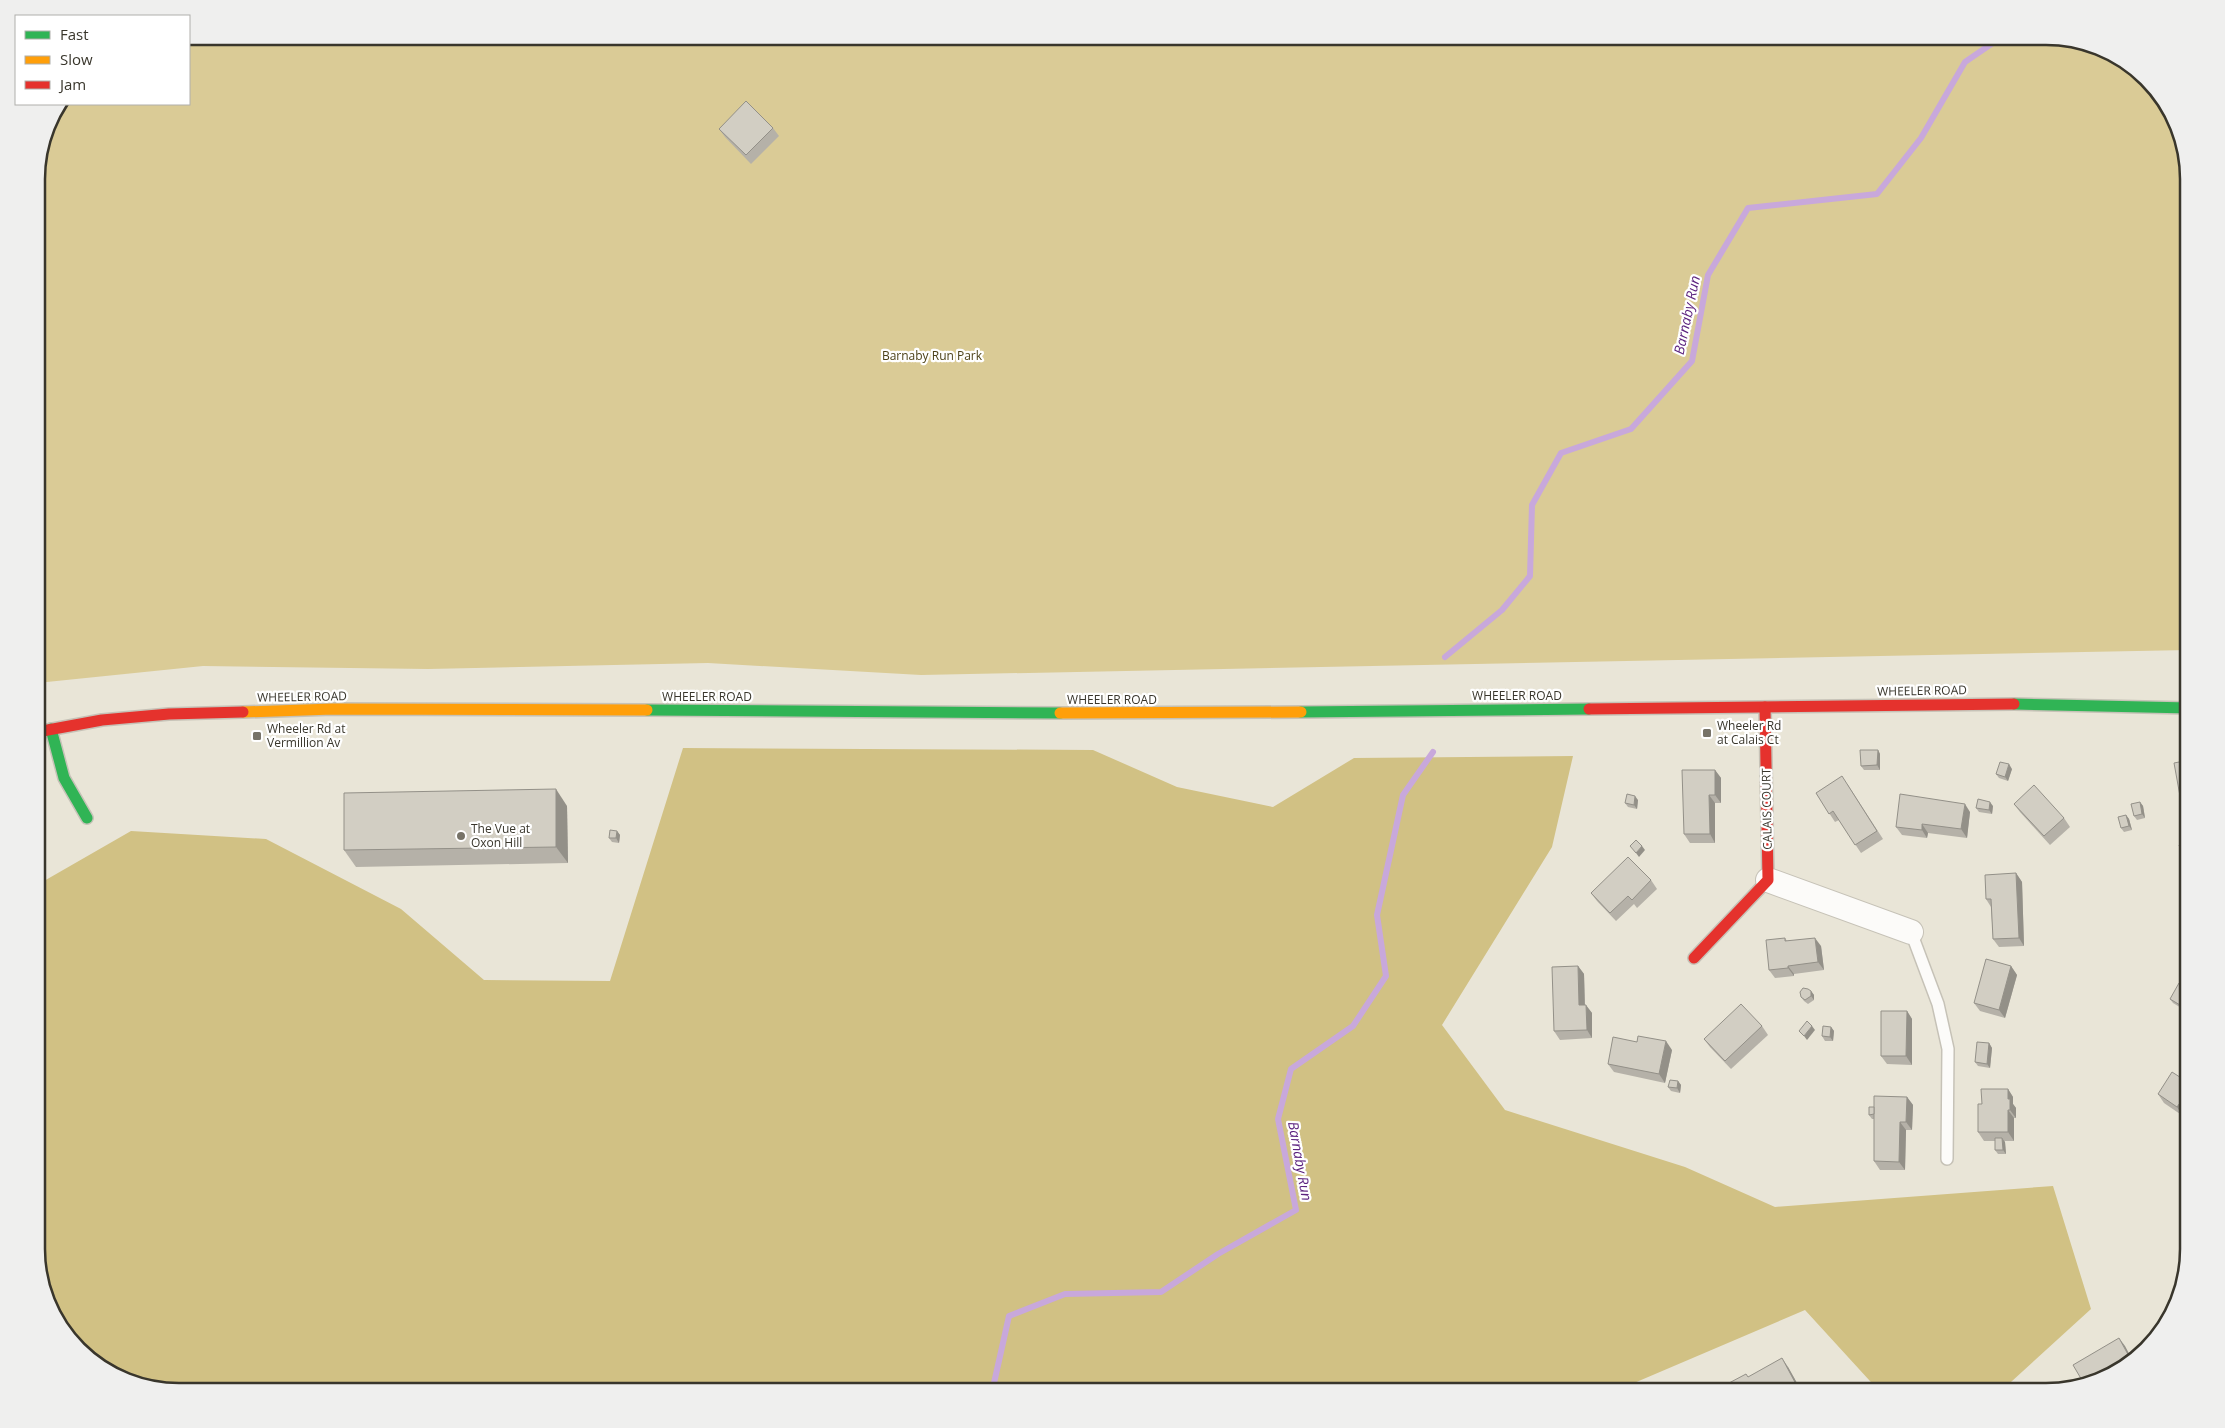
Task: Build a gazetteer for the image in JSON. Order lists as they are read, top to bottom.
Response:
{
  "streets": {
    "main road": ["WHEELER ROAD", "CALAIS COURT"]
  },
  "crossings": [
    ["WHEELER ROAD", "CALAIS COURT"]
  ],
  "water": ["Barnaby Run"],
  "parks": ["Barnaby Run Park"],
  "places": {
    "transit": ["Wheeler Rd at Calais Ct", "Wheeler Rd at Vermillion Av"],
    "other": ["The Vue at Oxon Hill"]
  },
  "legend": ["Fast", "Slow", "Jam"]
}
